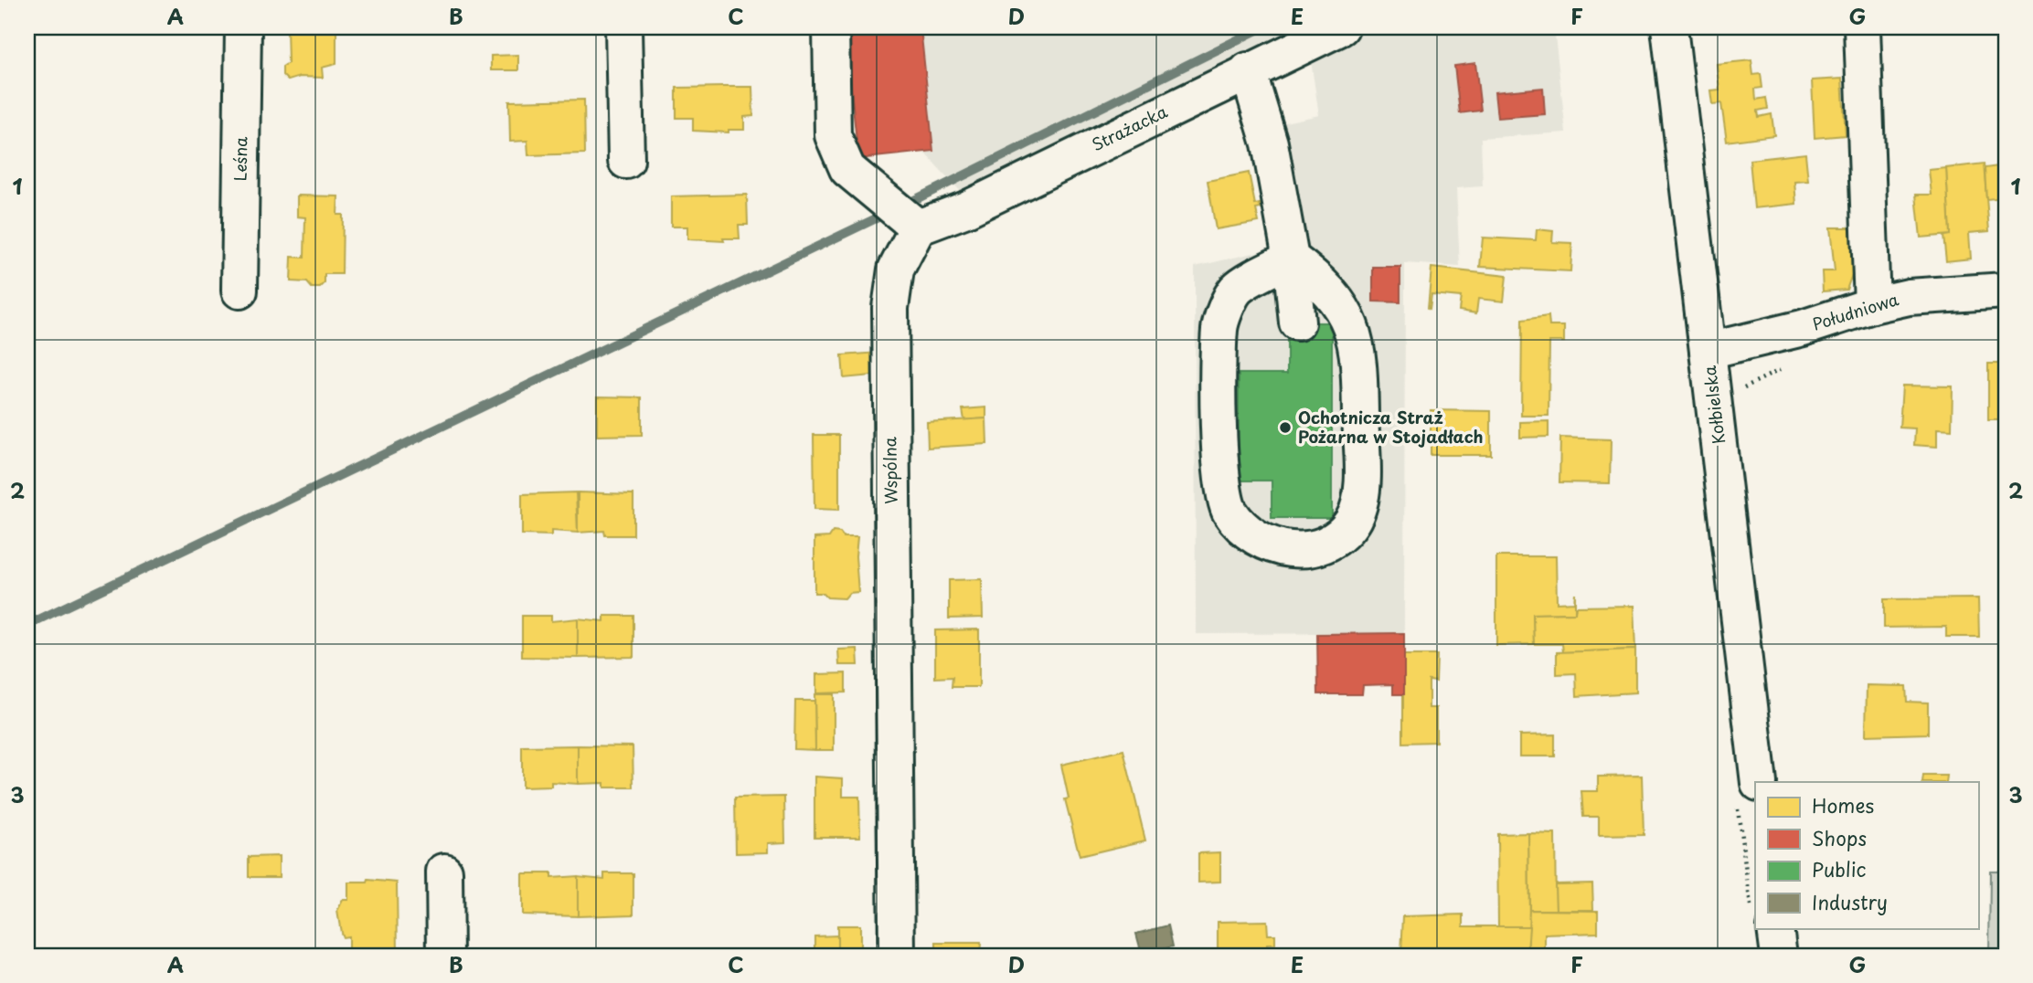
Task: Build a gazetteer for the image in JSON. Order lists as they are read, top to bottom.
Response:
{
  "streets": {
    "street": [
      "Strażacka",
      "Leśna",
      "Południowa",
      "Kołbielska",
      "Wspólna"
    ]
  },
  "crossings": [
    ["Strażacka", "Wspólna"],
    ["Południowa", "Kołbielska"]
  ],
  "places": ["Ochotnicza Straż Pożarna w Stojadłach"],
  "legend": [
    "Homes",
    "Shops",
    "Public",
    "Industry"
  ],
  "grid": {
    "columns": [
      "A",
      "B",
      "C",
      "D",
      "E",
      "F",
      "G"
    ],
    "rows": ["1", "2", "3"]
  }
}
